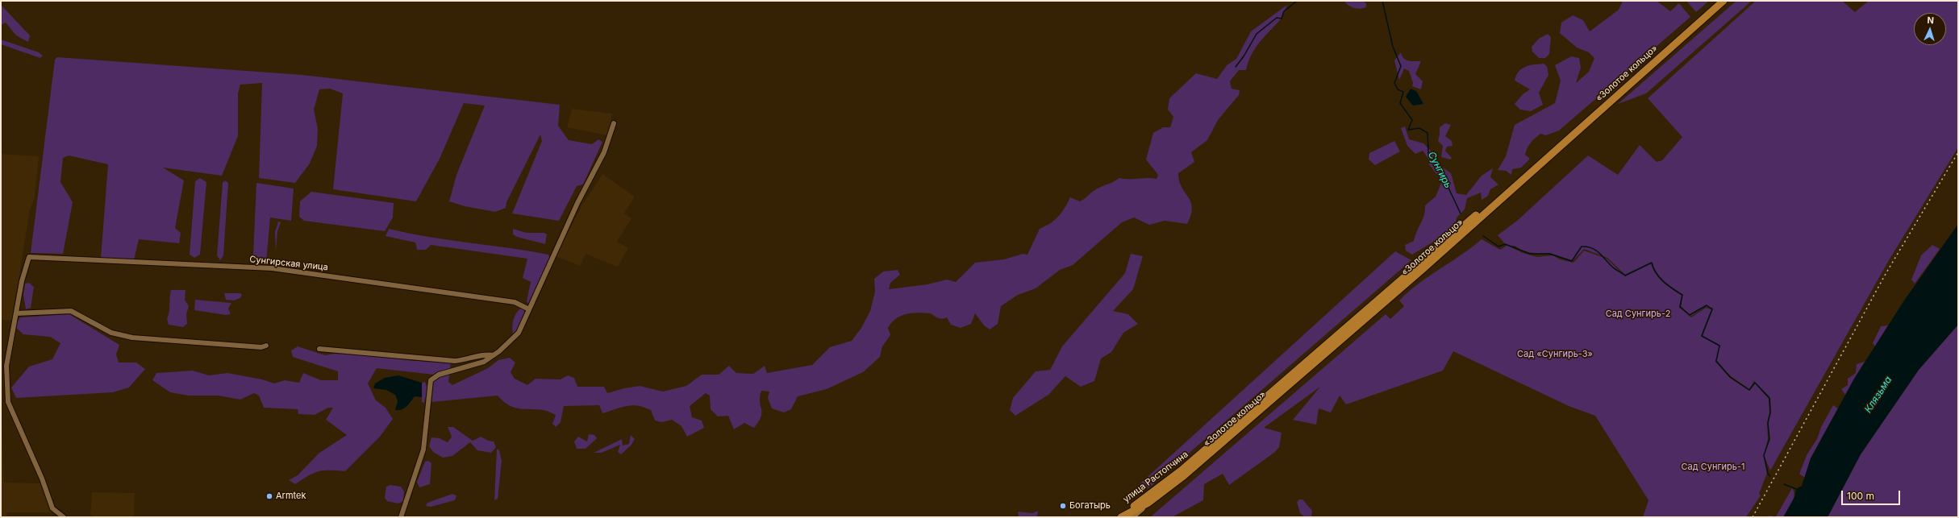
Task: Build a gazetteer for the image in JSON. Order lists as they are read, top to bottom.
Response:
{
  "streets": {
    "highway": ["«Золотое кольцо»", "улица Растопчина"],
    "street": ["Сунгирская улица"]
  },
  "crossings": [
    ["«Золотое кольцо»", "улица Растопчина"]
  ],
  "water": ["Сунгирь", "Клязьма"],
  "parks": ["Сад Сунгирь-2", "Сад «Сунгирь-3»", "Сад Сунгирь-1"],
  "places": ["Armtek", "Богатырь"],
  "scale_bar": "100 m",
  "north": "top"
}
